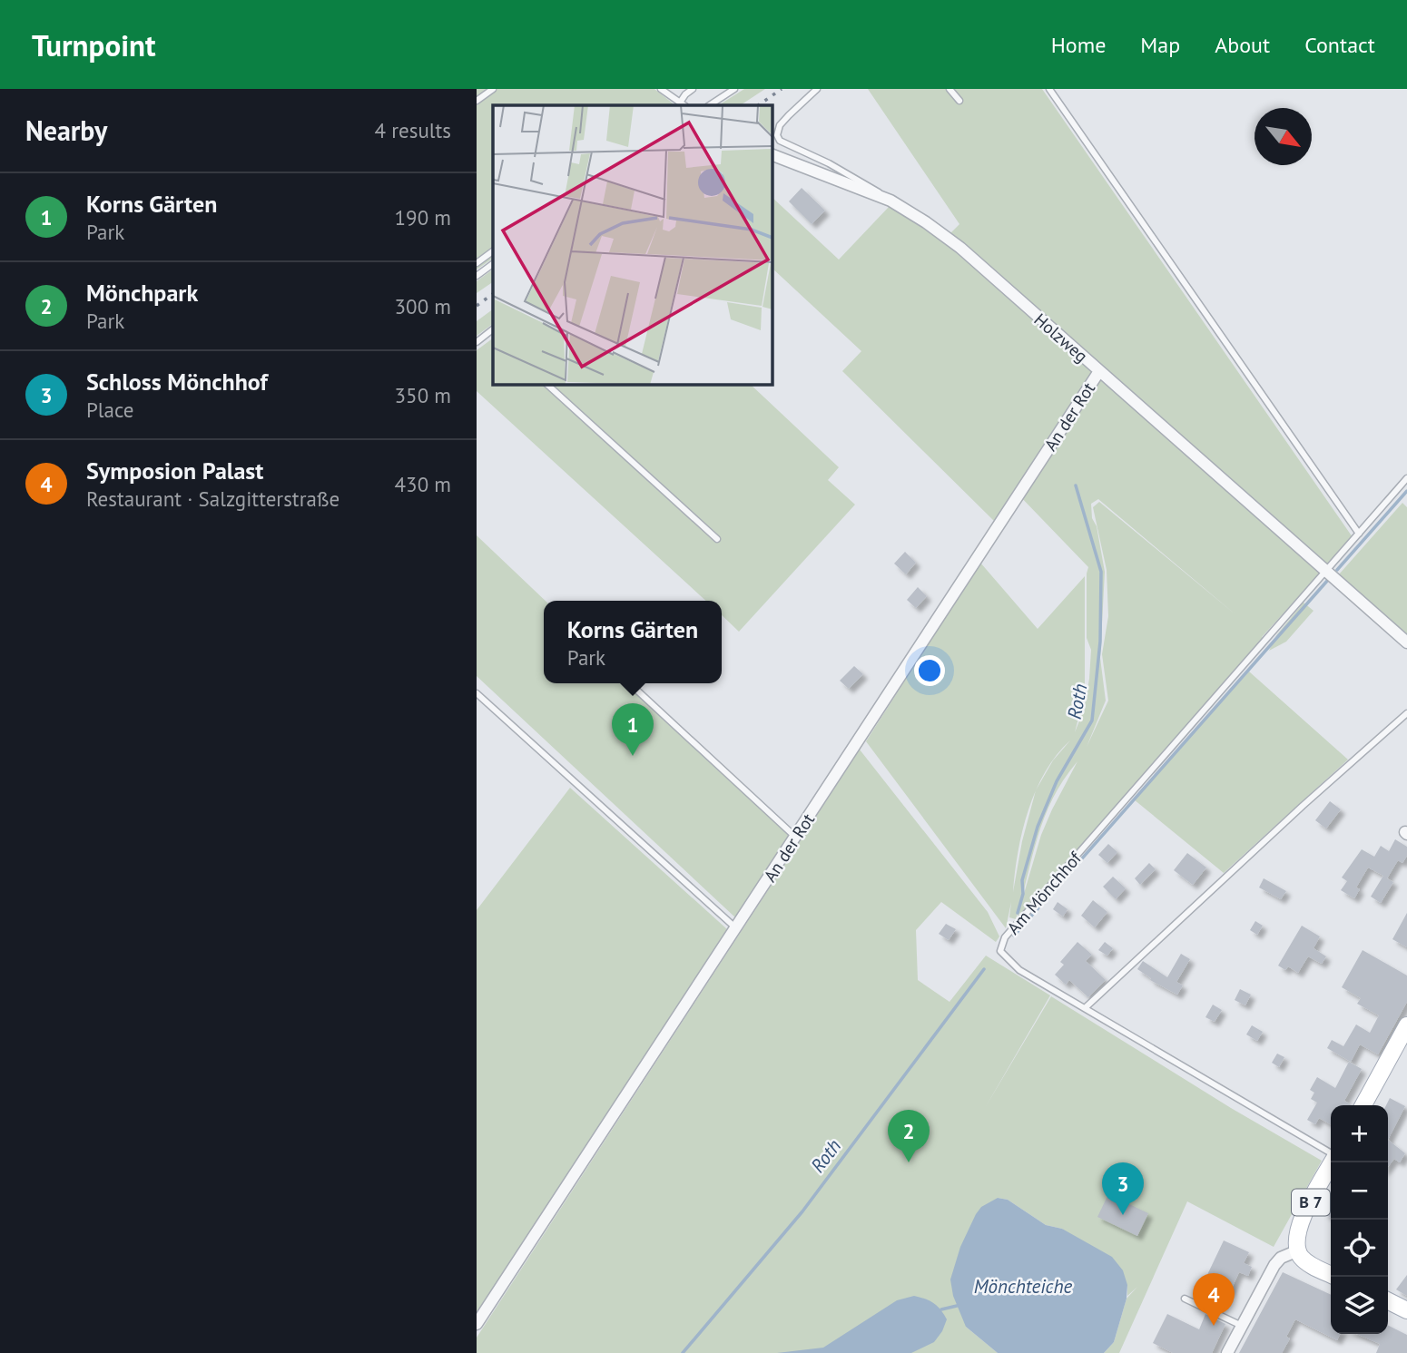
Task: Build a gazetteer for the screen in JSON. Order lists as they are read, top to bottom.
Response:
{
  "streets": {
    "main road": ["B 7"],
    "street": ["Holzweg", "An der Rot"],
    "lane": ["Am Mönchhof"]
  },
  "crossings": [
    ["Holzweg", "An der Rot"],
    ["Holzweg", "Am Mönchhof"]
  ],
  "water": ["Roth", "Mönchteiche"],
  "north": "bottom right",
  "page": {
    "header": "Turnpoint",
    "nav": [
      "Home",
      "Map",
      "About",
      "Contact"
    ],
    "heading": ["Nearby", "4 results"],
    "list": [
      {
        "mark": "1",
        "name": "Korns Gärten",
        "note": "Park",
        "value": "190 m"
      },
      {
        "mark": "2",
        "name": "Mönchpark",
        "note": "Park",
        "value": "300 m"
      },
      {
        "mark": "3",
        "name": "Schloss Mönchhof",
        "note": "Place",
        "value": "350 m"
      },
      {
        "mark": "4",
        "name": "Symposion Palast",
        "note": "Restaurant · Salzgitterstraße",
        "value": "430 m"
      }
    ],
    "popup": ["Korns Gärten", "Park"],
    "pins": [
      "1",
      "2",
      "3",
      "4"
    ],
    "map_buttons": ["+", "−"]
  }
}
